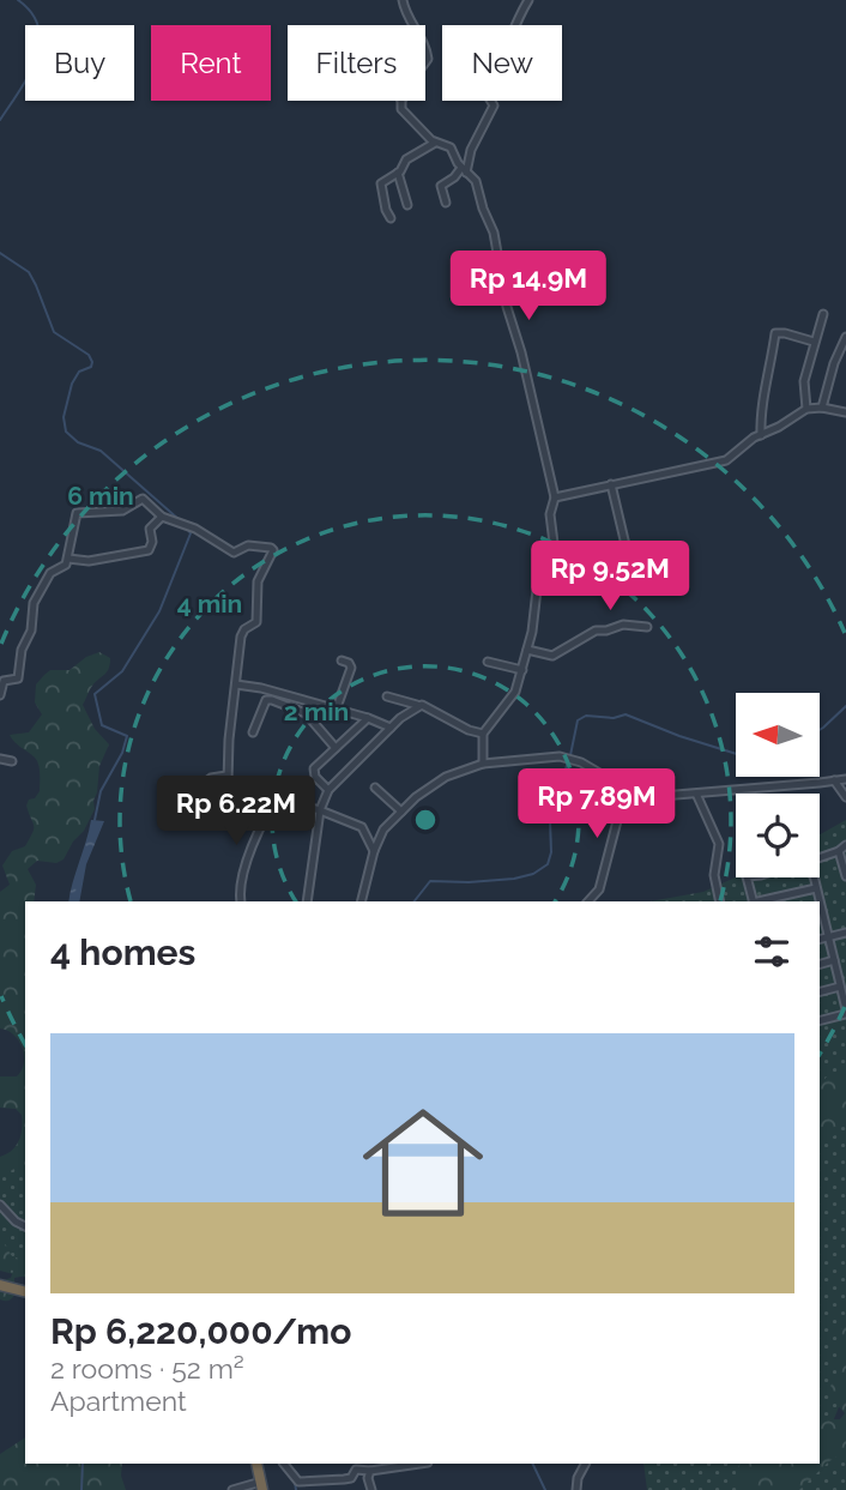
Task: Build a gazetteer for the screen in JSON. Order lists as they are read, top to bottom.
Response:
{
  "north": "left",
  "page": {
    "chip": [
      "Buy",
      "Rent",
      "Filters",
      "New"
    ],
    "price": [
      "Rp 14.9M",
      "Rp 9.52M",
      "Rp 7.89M",
      "Rp 6.22M"
    ],
    "heading": "4 homes",
    "list": [
      {
        "name": "Rp 6,220,000/mo",
        "note": "2 rooms · 52 m² · Apartment"
      }
    ]
  },
  "rings": ["6 min", "4 min", "2 min"]
}
